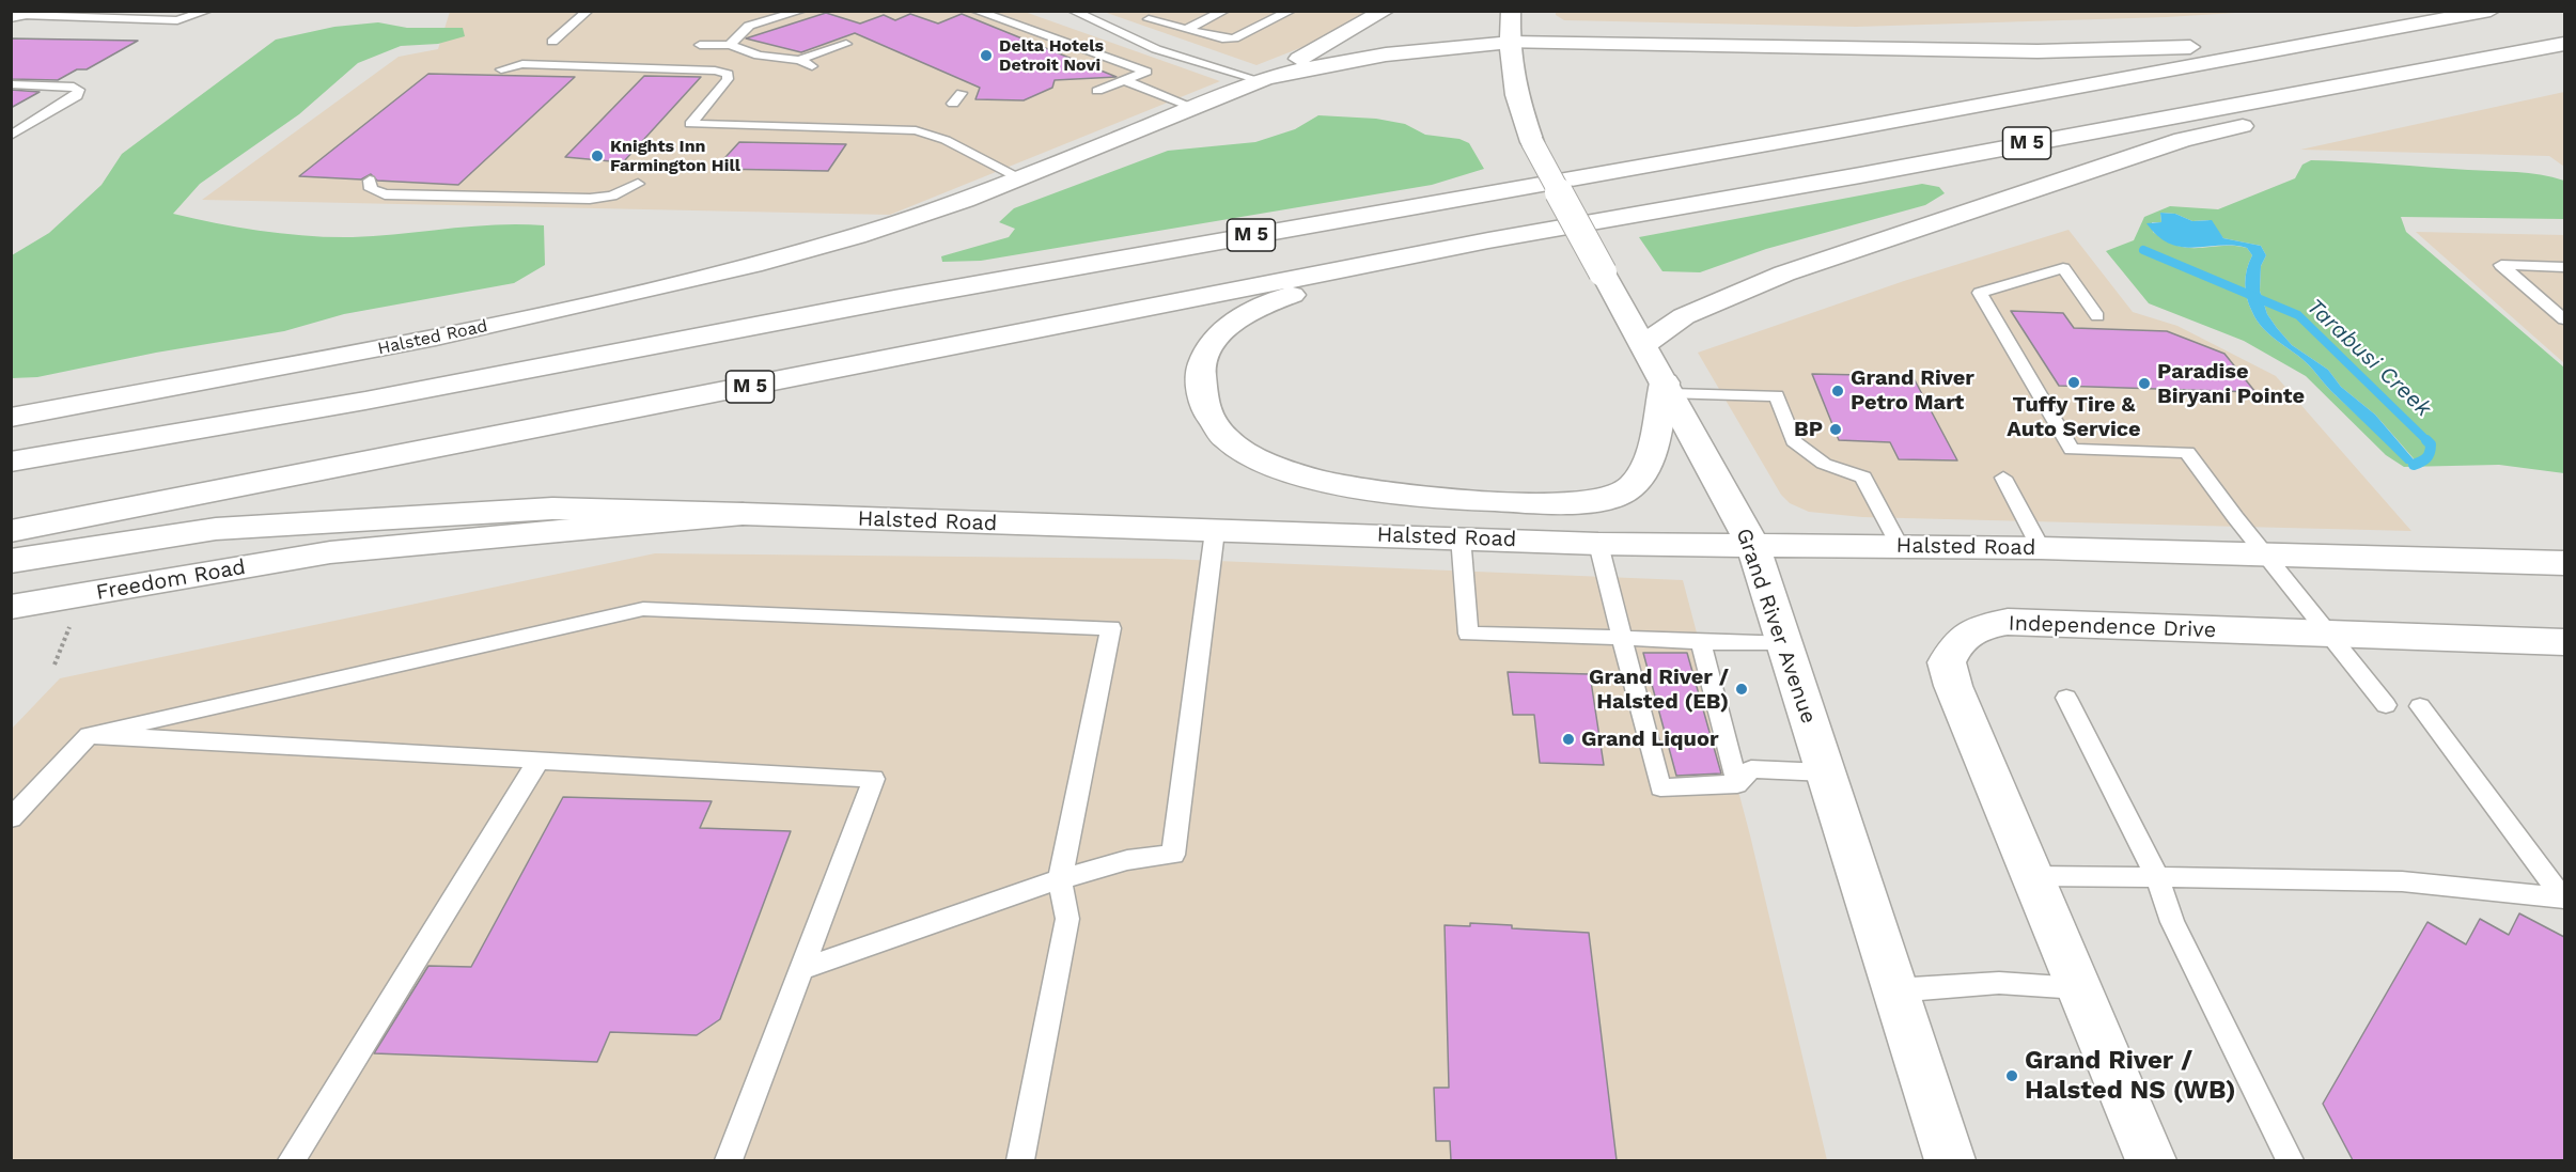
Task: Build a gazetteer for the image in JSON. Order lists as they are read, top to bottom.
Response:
{
  "streets": {
    "main road": [
      "M 5",
      "Halsted Road",
      "Freedom Road",
      "Grand River Avenue",
      "Independence Drive"
    ]
  },
  "crossings": [
    ["Halsted Road", "Freedom Road"],
    ["Halsted Road", "Grand River Avenue"]
  ],
  "water": ["Tarabusi Creek"],
  "places": [
    "Delta Hotels Detroit Novi",
    "Knights Inn Farmington Hill",
    "Tuffy Tire & Auto Service",
    "Paradise Biryani Pointe",
    "Grand River Petro Mart",
    "BP",
    "Grand River / Halsted (EB)",
    "Grand Liquor",
    "Grand River / Halsted NS (WB)"
  ]
}
